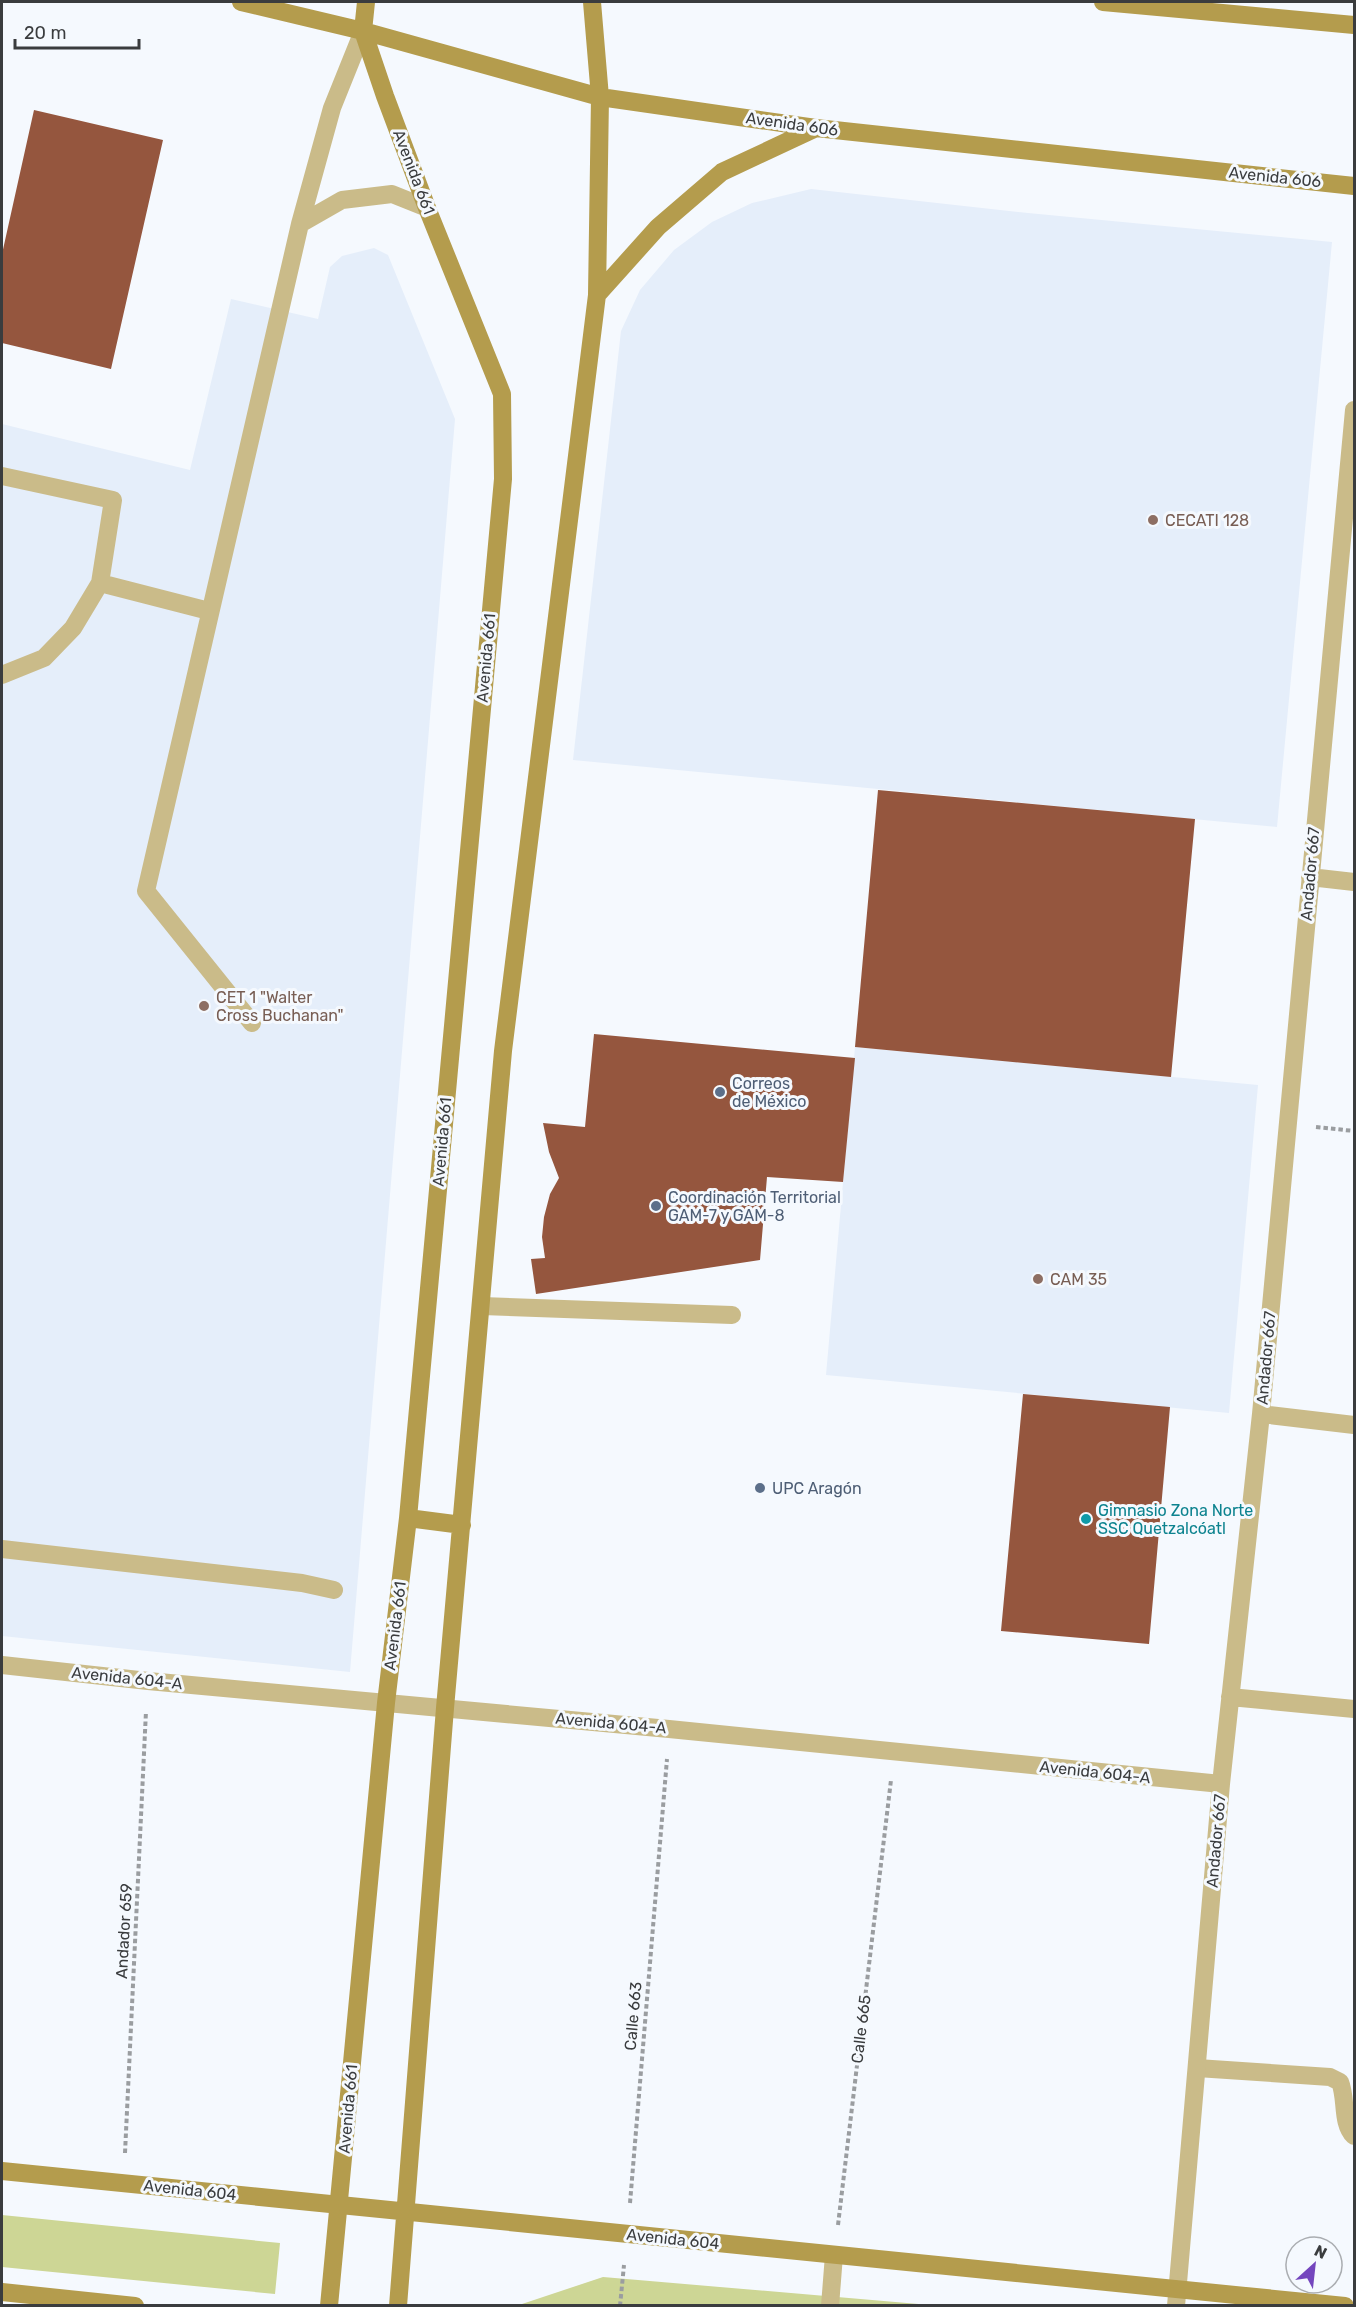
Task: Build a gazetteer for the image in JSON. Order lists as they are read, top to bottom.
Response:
{
  "streets": {
    "street": [
      "Avenida 606",
      "Avenida 661",
      "Andador 667",
      "Avenida 604-A",
      "Avenida 604"
    ],
    "path": ["Andador 659", "Calle 663", "Calle 665"]
  },
  "crossings": [
    ["Avenida 606", "Avenida 661"],
    ["Avenida 661", "Avenida 604-A"],
    ["Avenida 661", "Avenida 604"],
    ["Andador 667", "Avenida 604-A"],
    ["Andador 667", "Avenida 604"],
    ["Avenida 604-A", "Andador 659"],
    ["Avenida 604-A", "Calle 663"],
    ["Avenida 604-A", "Calle 665"],
    ["Andador 659", "Avenida 604"],
    ["Calle 663", "Avenida 604"],
    ["Calle 665", "Avenida 604"]
  ],
  "places": [
    "CECATI 128",
    "CET 1 \"Walter Cross Buchanan\"",
    "Correos de México",
    "Coordinación Territorial GAM-7 y GAM-8",
    "CAM 35",
    "UPC Aragón",
    "Gimnasio Zona Norte SSC Quetzalcóatl"
  ],
  "scale_bar": "20 m",
  "north": "top right"
}
